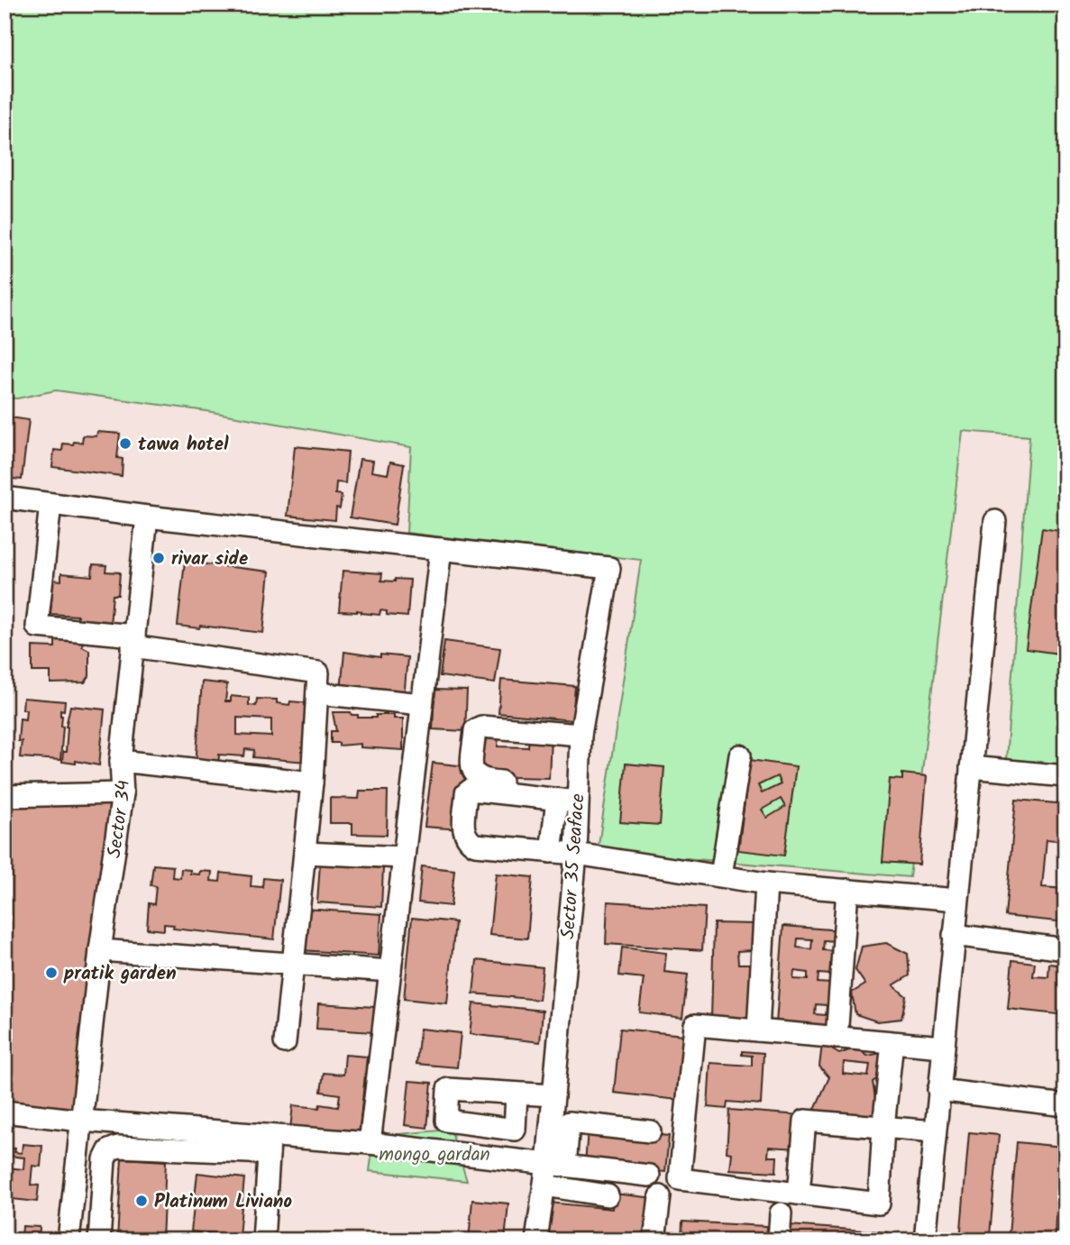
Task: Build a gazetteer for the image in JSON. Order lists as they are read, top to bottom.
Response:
{
  "streets": {
    "street": ["Sector 34", "Sector 35 Seaface"]
  },
  "crossings": [
    ["Sector 34", "Sector 35 Seaface"]
  ],
  "parks": ["mongo gardan"],
  "places": [
    "tawa hotel",
    "rivar side",
    "pratik garden",
    "Platinum Liviano"
  ]
}
